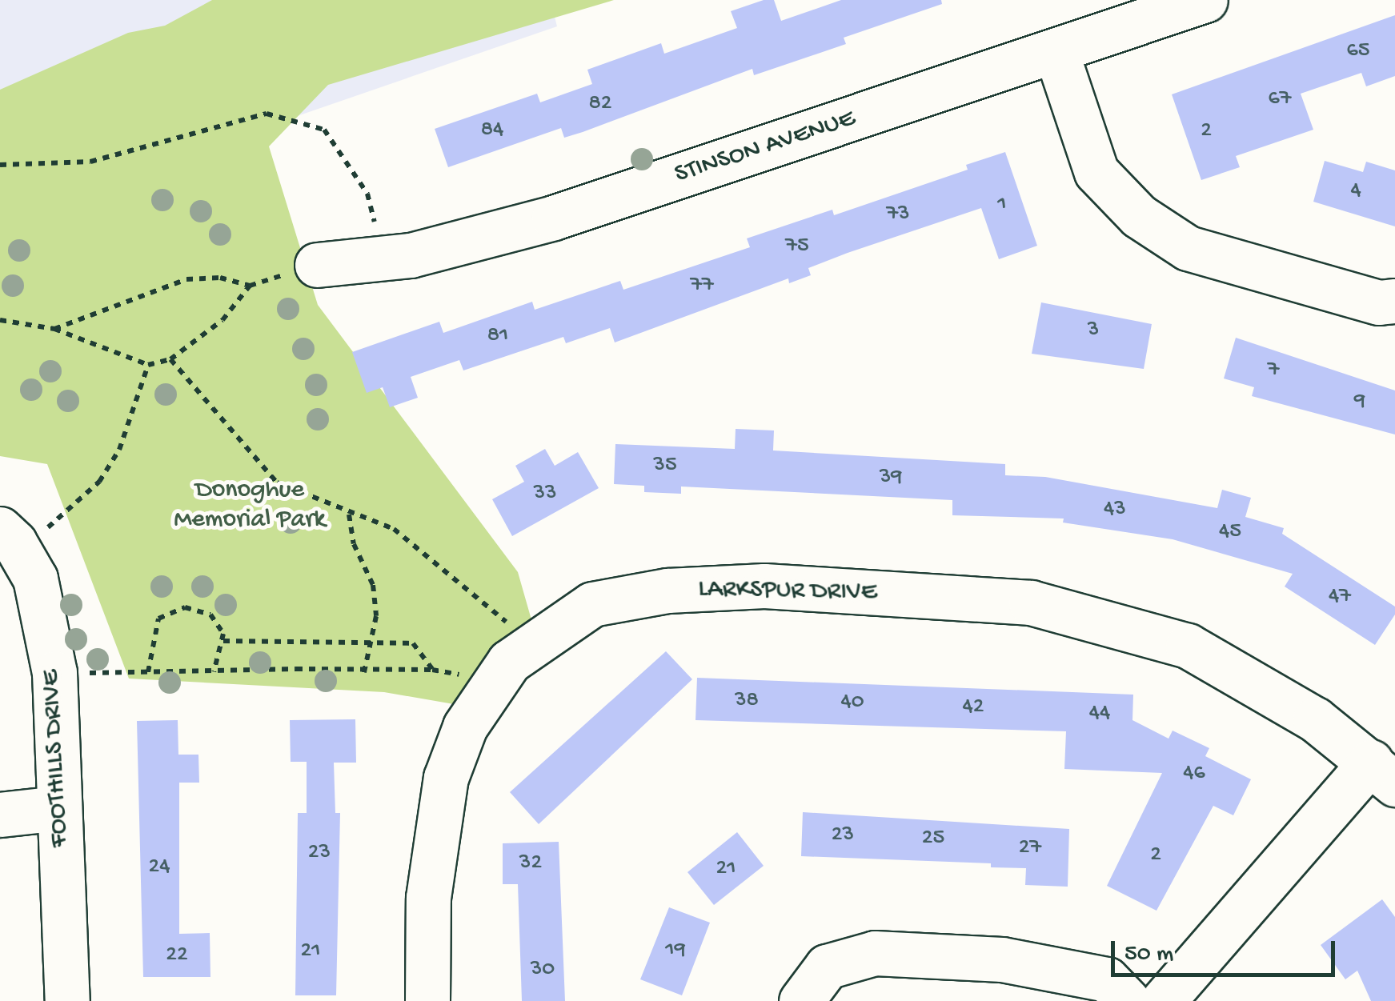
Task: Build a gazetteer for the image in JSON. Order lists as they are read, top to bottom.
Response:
{
  "streets": {
    "street": ["STINSON AVENUE", "LARKSPUR DRIVE", "FOOTHILLS DRIVE"]
  },
  "parks": ["Donoghue Memorial Park"],
  "house_numbers": [
    "65",
    "67",
    "82",
    "84",
    "2",
    "4",
    "1",
    "73",
    "75",
    "77",
    "3",
    "81",
    "7",
    "9",
    "35",
    "39",
    "33",
    "43",
    "45",
    "47",
    "38",
    "40",
    "42",
    "44",
    "46",
    "23",
    "25",
    "27",
    "23",
    "2",
    "32",
    "24",
    "21",
    "19",
    "21",
    "22",
    "30"
  ],
  "scale_bar": "50 m"
}
